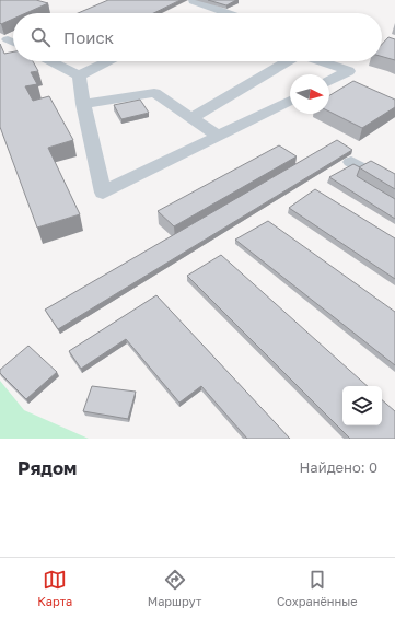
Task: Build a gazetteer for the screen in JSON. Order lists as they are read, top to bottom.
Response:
{
  "north": "right",
  "page": {
    "search": "Поиск",
    "heading": ["Рядом", "Найдено: 0"],
    "nav": ["Карта", "Маршрут", "Сохранённые"]
  }
}
